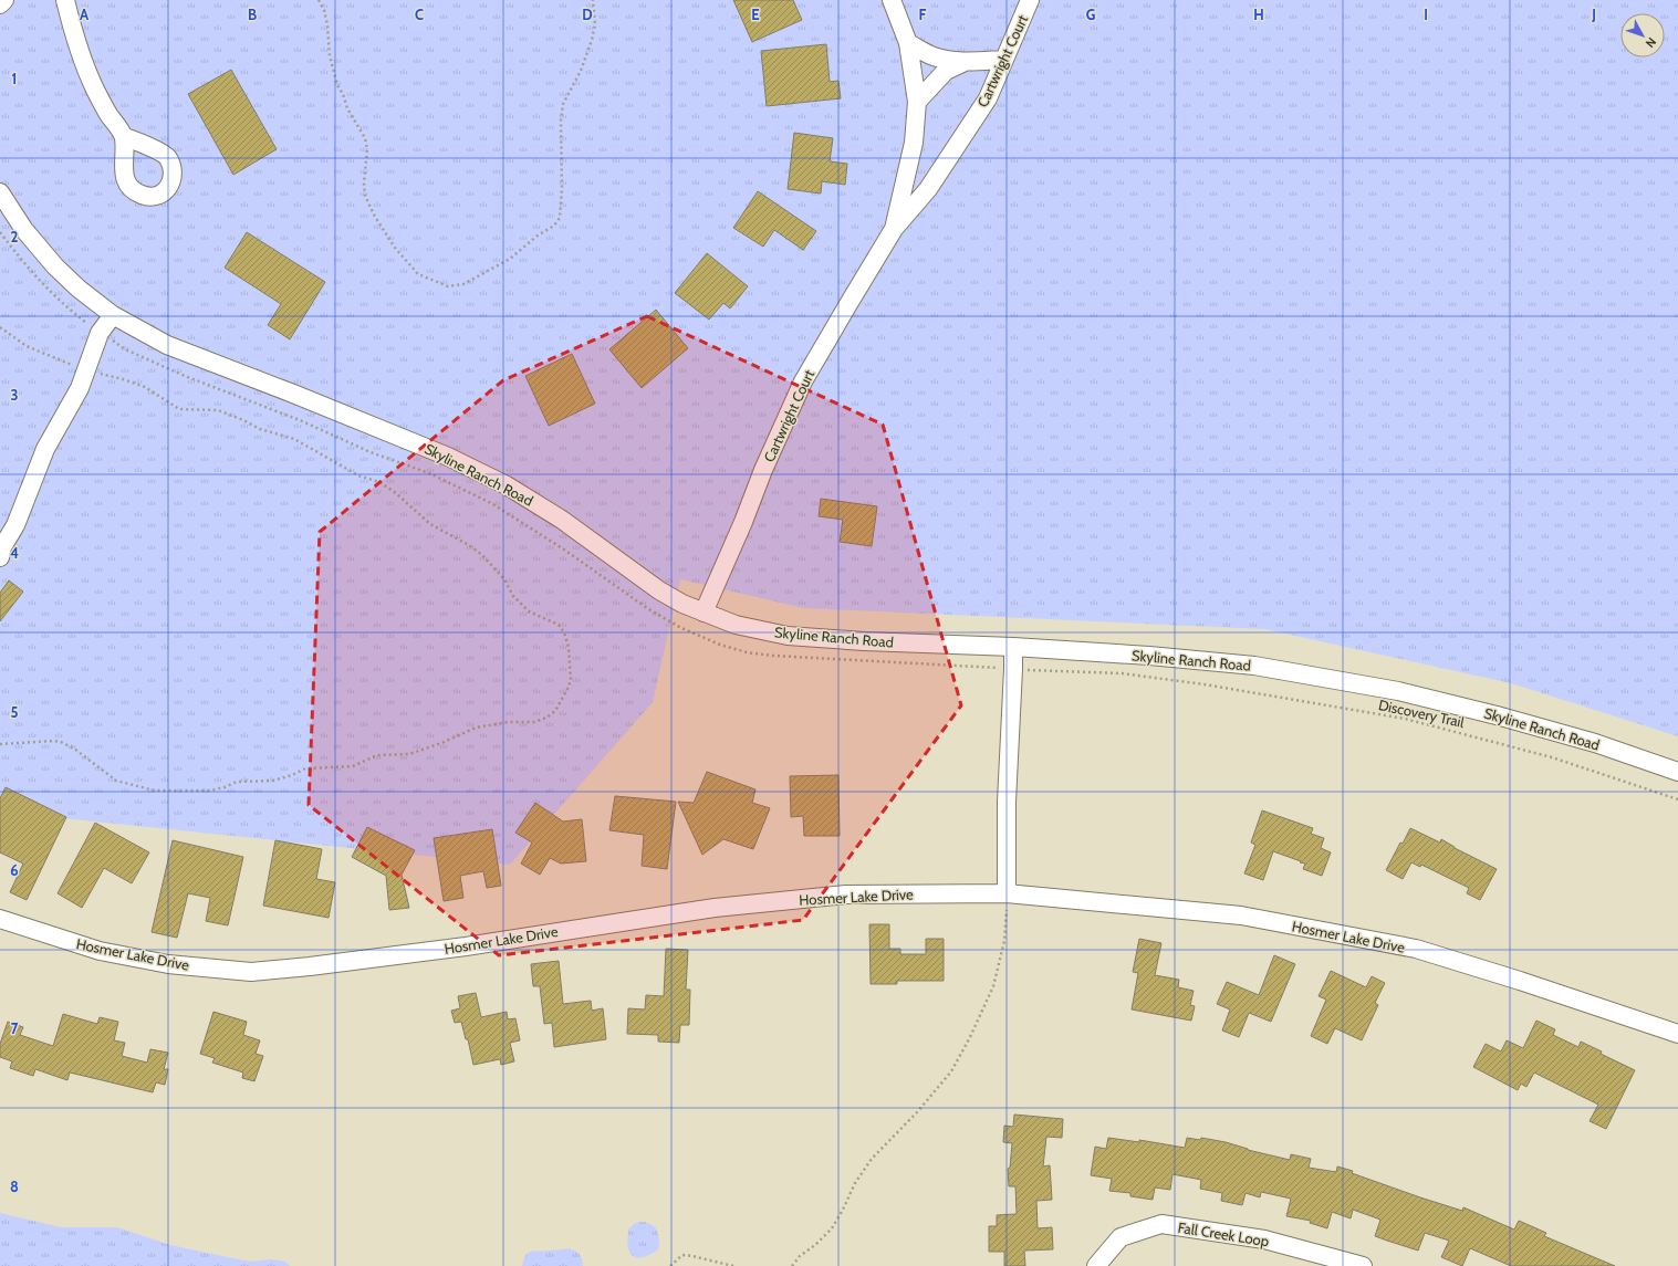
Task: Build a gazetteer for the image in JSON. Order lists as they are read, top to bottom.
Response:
{
  "streets": {
    "street": [
      "Cartwright Court",
      "Skyline Ranch Road",
      "Hosmer Lake Drive",
      "Fall Creek Loop"
    ],
    "path": ["Discovery Trail"]
  },
  "crossings": [
    ["Cartwright Court", "Skyline Ranch Road"]
  ],
  "north": "bottom right",
  "grid": {
    "columns": [
      "A",
      "B",
      "C",
      "D",
      "E",
      "F",
      "G",
      "H",
      "I",
      "J"
    ],
    "rows": [
      "1",
      "2",
      "3",
      "4",
      "5",
      "6",
      "7",
      "8"
    ]
  }
}
